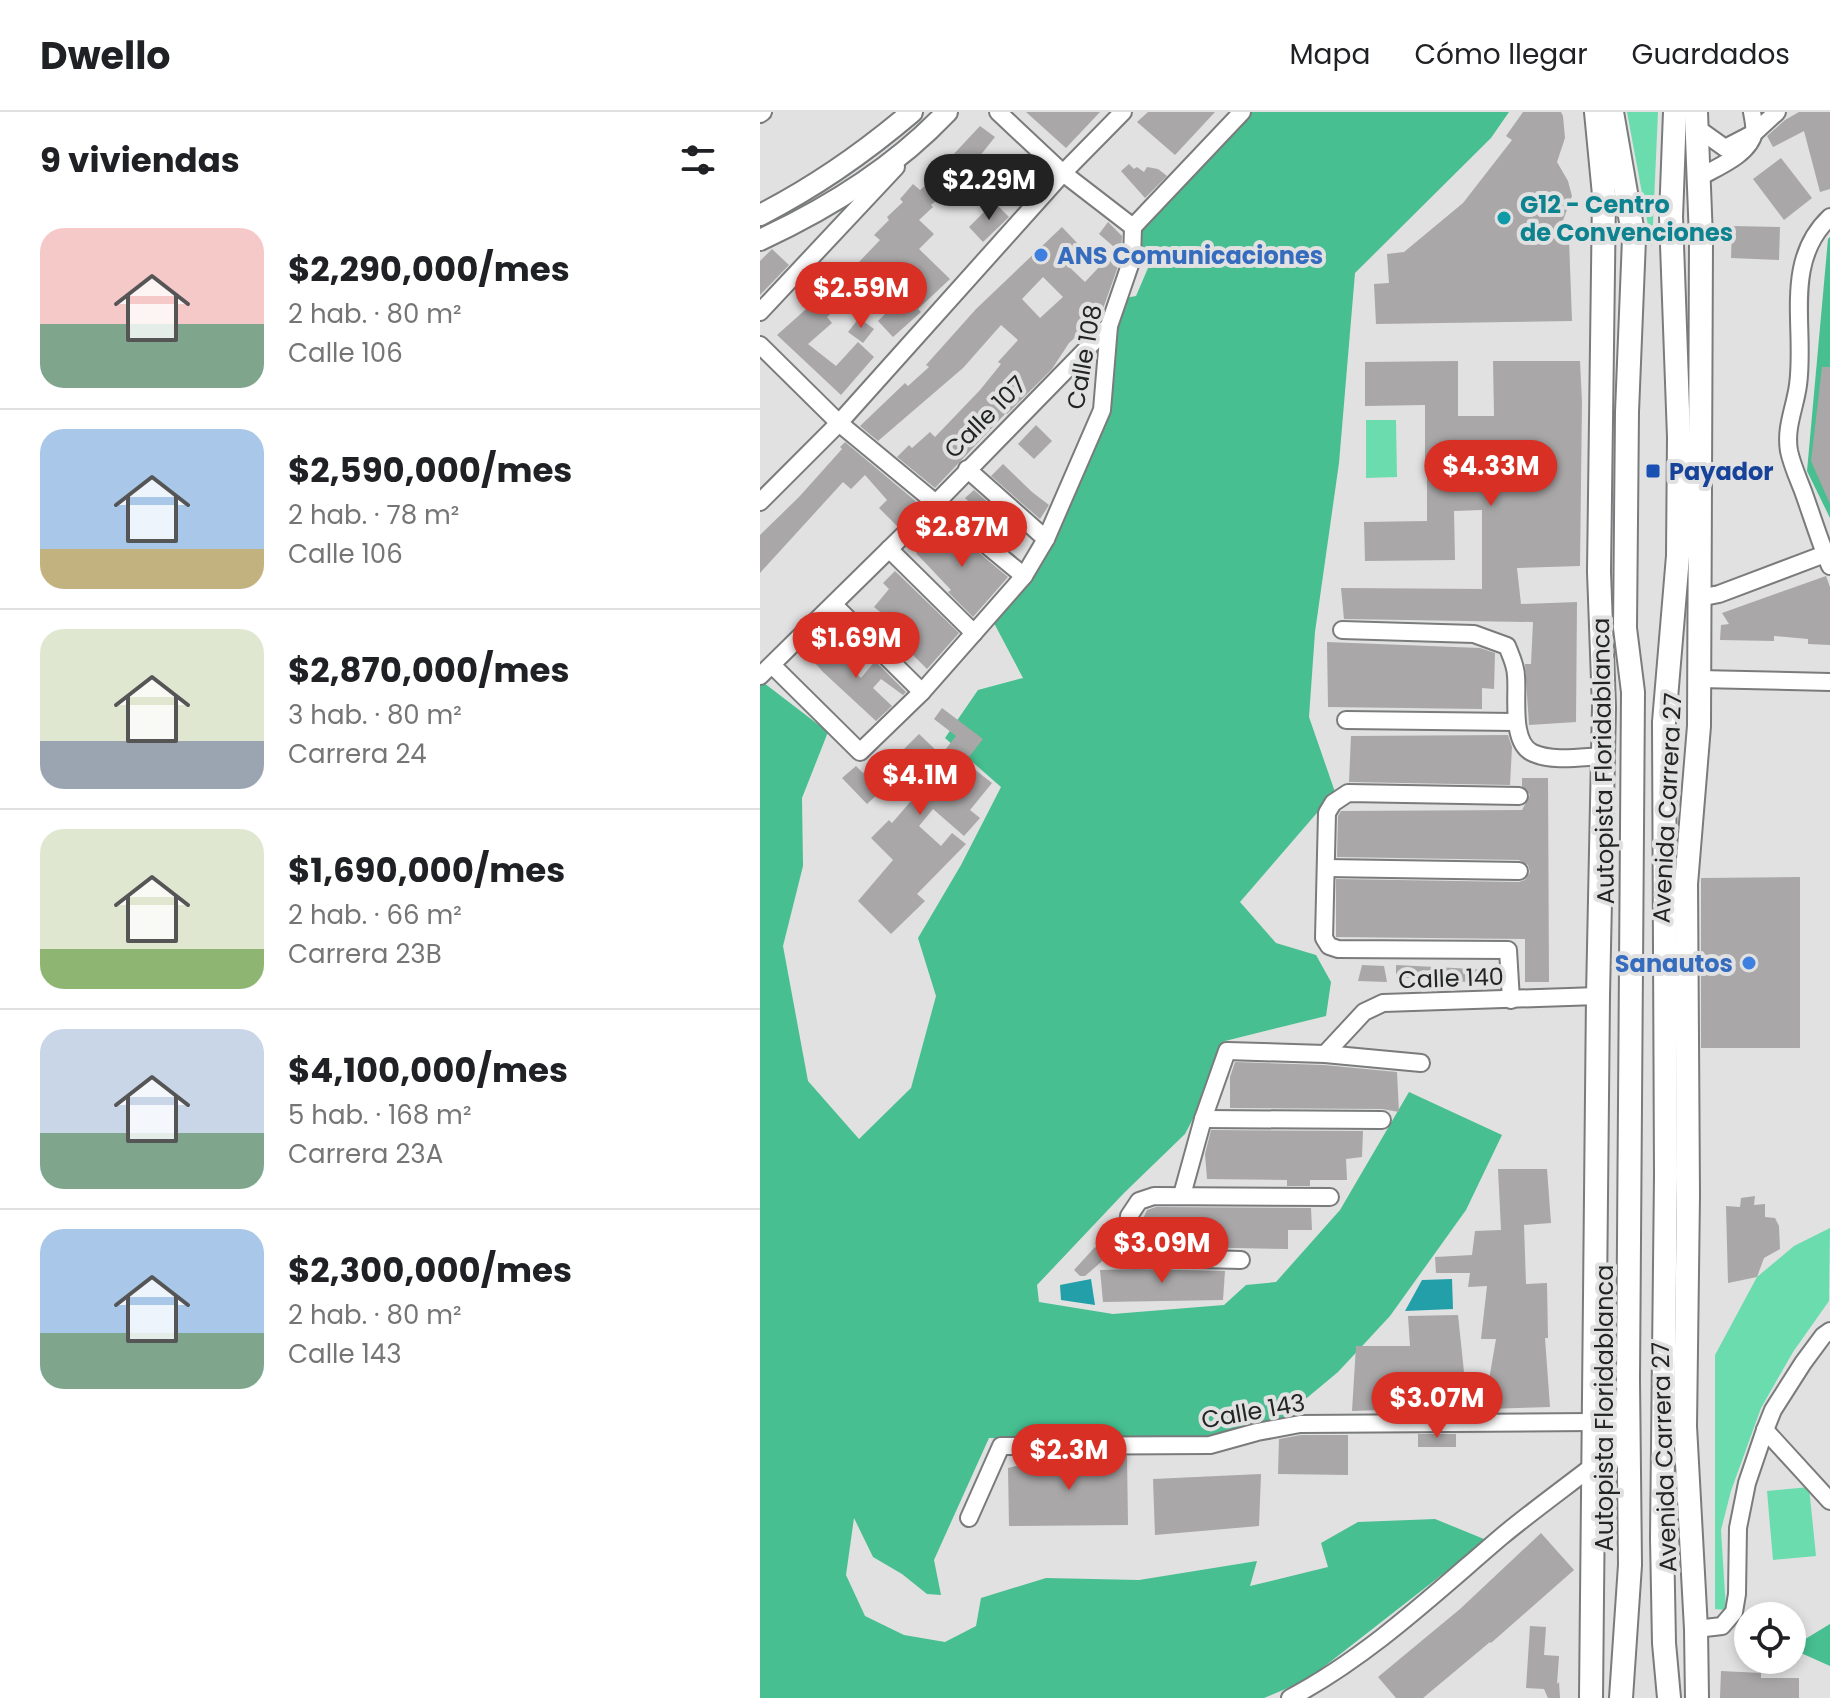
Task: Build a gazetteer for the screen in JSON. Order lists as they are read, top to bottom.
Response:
{
  "streets": {
    "highway": ["Autopista Floridablanca", "Avenida Carrera 27"],
    "street": [
      "Calle 108",
      "Calle 107",
      "Calle 140",
      "Calle 143"
    ]
  },
  "crossings": [
    ["Calle 108", "Calle 107"]
  ],
  "places": {
    "other": ["G12 - Centro de Convenciones", "ANS Comunicaciones", "Sanautos"],
    "transit": ["Payador"]
  },
  "page": {
    "header": "Dwello",
    "nav": ["Mapa", "Cómo llegar", "Guardados"],
    "heading": "9 viviendas",
    "price": [
      "$2.29M",
      "$2.59M",
      "$4.33M",
      "$2.87M",
      "$1.69M",
      "$4.1M",
      "$3.09M",
      "$3.07M",
      "$2.3M"
    ],
    "list": [
      {
        "name": "$2,290,000/mes",
        "note": "2 hab. · 80 m² · Calle 106"
      },
      {
        "name": "$2,590,000/mes",
        "note": "2 hab. · 78 m² · Calle 106"
      },
      {
        "name": "$2,870,000/mes",
        "note": "3 hab. · 80 m² · Carrera 24"
      },
      {
        "name": "$1,690,000/mes",
        "note": "2 hab. · 66 m² · Carrera 23B"
      },
      {
        "name": "$4,100,000/mes",
        "note": "5 hab. · 168 m² · Carrera 23A"
      },
      {
        "name": "$2,300,000/mes",
        "note": "2 hab. · 80 m² · Calle 143"
      }
    ]
  }
}
